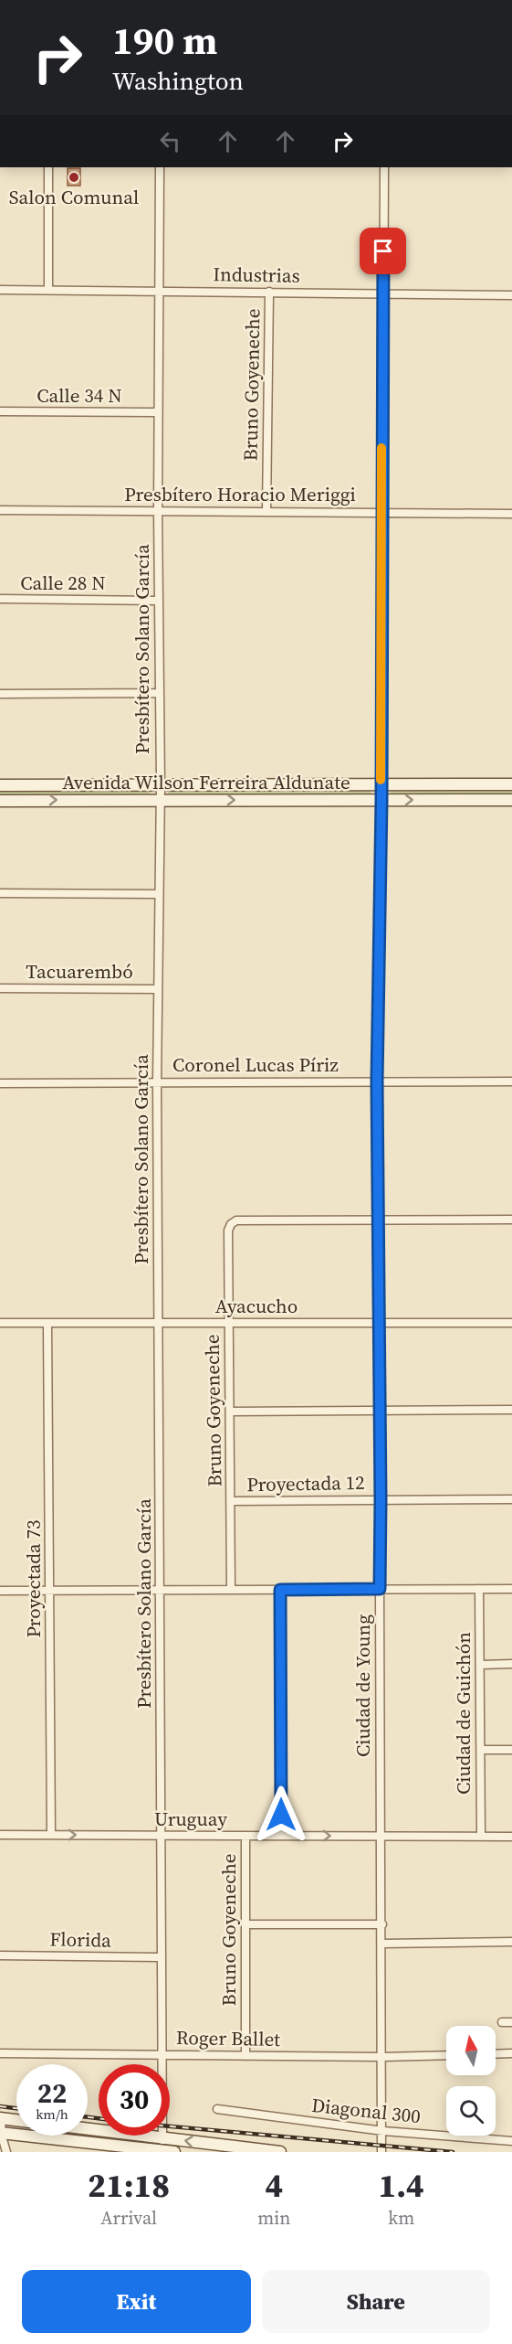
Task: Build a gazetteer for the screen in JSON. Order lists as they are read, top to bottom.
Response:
{
  "streets": {
    "street": [
      "Industrias",
      "Bruno Goyeneche",
      "Calle 34 N",
      "Presbítero Horacio Meriggi",
      "Calle 28 N",
      "Presbítero Solano García",
      "Avenida Wilson Ferreira Aldunate",
      "Tacuarembó",
      "Coronel Lucas Píriz",
      "Ayacucho",
      "Proyectada 12",
      "Proyectada 73",
      "Ciudad de Young",
      "Ciudad de Guichón",
      "Uruguay",
      "Florida",
      "Roger Ballet",
      "Diagonal 300"
    ]
  },
  "crossings": [
    ["Industrias", "Bruno Goyeneche"],
    ["Industrias", "Presbítero Solano García"],
    ["Industrias", "Ciudad de Young"],
    ["Bruno Goyeneche", "Presbítero Horacio Meriggi"],
    ["Bruno Goyeneche", "Ayacucho"],
    ["Bruno Goyeneche", "Proyectada 12"],
    ["Bruno Goyeneche", "Ciudad de Young"],
    ["Bruno Goyeneche", "Uruguay"],
    ["Bruno Goyeneche", "Roger Ballet"],
    ["Calle 34 N", "Presbítero Solano García"],
    ["Presbítero Horacio Meriggi", "Presbítero Solano García"],
    ["Presbítero Horacio Meriggi", "Ciudad de Young"],
    ["Calle 28 N", "Presbítero Solano García"],
    ["Presbítero Solano García", "Avenida Wilson Ferreira Aldunate"],
    ["Presbítero Solano García", "Tacuarembó"],
    ["Presbítero Solano García", "Coronel Lucas Píriz"],
    ["Presbítero Solano García", "Ayacucho"],
    ["Presbítero Solano García", "Uruguay"],
    ["Presbítero Solano García", "Florida"],
    ["Presbítero Solano García", "Roger Ballet"],
    ["Avenida Wilson Ferreira Aldunate", "Ciudad de Young"],
    ["Coronel Lucas Píriz", "Ciudad de Young"],
    ["Ayacucho", "Proyectada 73"],
    ["Ayacucho", "Ciudad de Young"],
    ["Proyectada 12", "Ciudad de Young"],
    ["Proyectada 73", "Uruguay"],
    ["Ciudad de Young", "Uruguay"],
    ["Ciudad de Young", "Roger Ballet"],
    ["Ciudad de Young", "Diagonal 300"],
    ["Ciudad de Guichón", "Uruguay"]
  ],
  "one_way": ["Uruguay"],
  "places": ["Salon Comunal"],
  "north": "top",
  "page": {
    "turn": ["190 m", "Washington"],
    "speed": "22 km/h",
    "limit": "30",
    "eta": [
      "21:18",
      "Arrival",
      "4",
      "min",
      "1.4",
      "km"
    ],
    "buttons": ["Exit", "Share"]
  }
}
